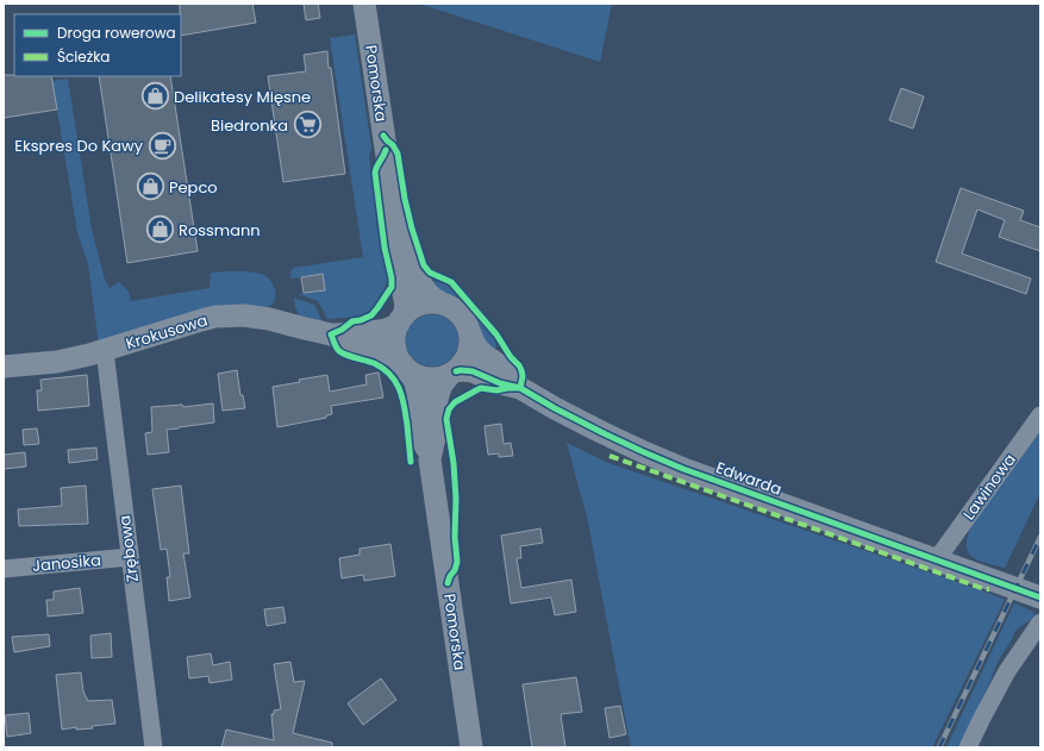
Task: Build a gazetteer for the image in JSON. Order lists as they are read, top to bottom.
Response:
{
  "streets": {
    "street": [
      "Pomorska",
      "Krokusowa",
      "Edwarda",
      "Lawinowa",
      "Zrębowa",
      "Janosika"
    ]
  },
  "crossings": [
    ["Pomorska", "Krokusowa"],
    ["Pomorska", "Edwarda"],
    ["Krokusowa", "Edwarda"],
    ["Krokusowa", "Zrębowa"],
    ["Edwarda", "Lawinowa"],
    ["Zrębowa", "Janosika"]
  ],
  "places": {
    "shop": ["Delikatesy Mięsne", "Pepco", "Rossmann"],
    "supermarket": ["Biedronka"],
    "cafe": ["Ekspres Do Kawy"]
  },
  "legend": ["Droga rowerowa", "Ścieżka"]
}
